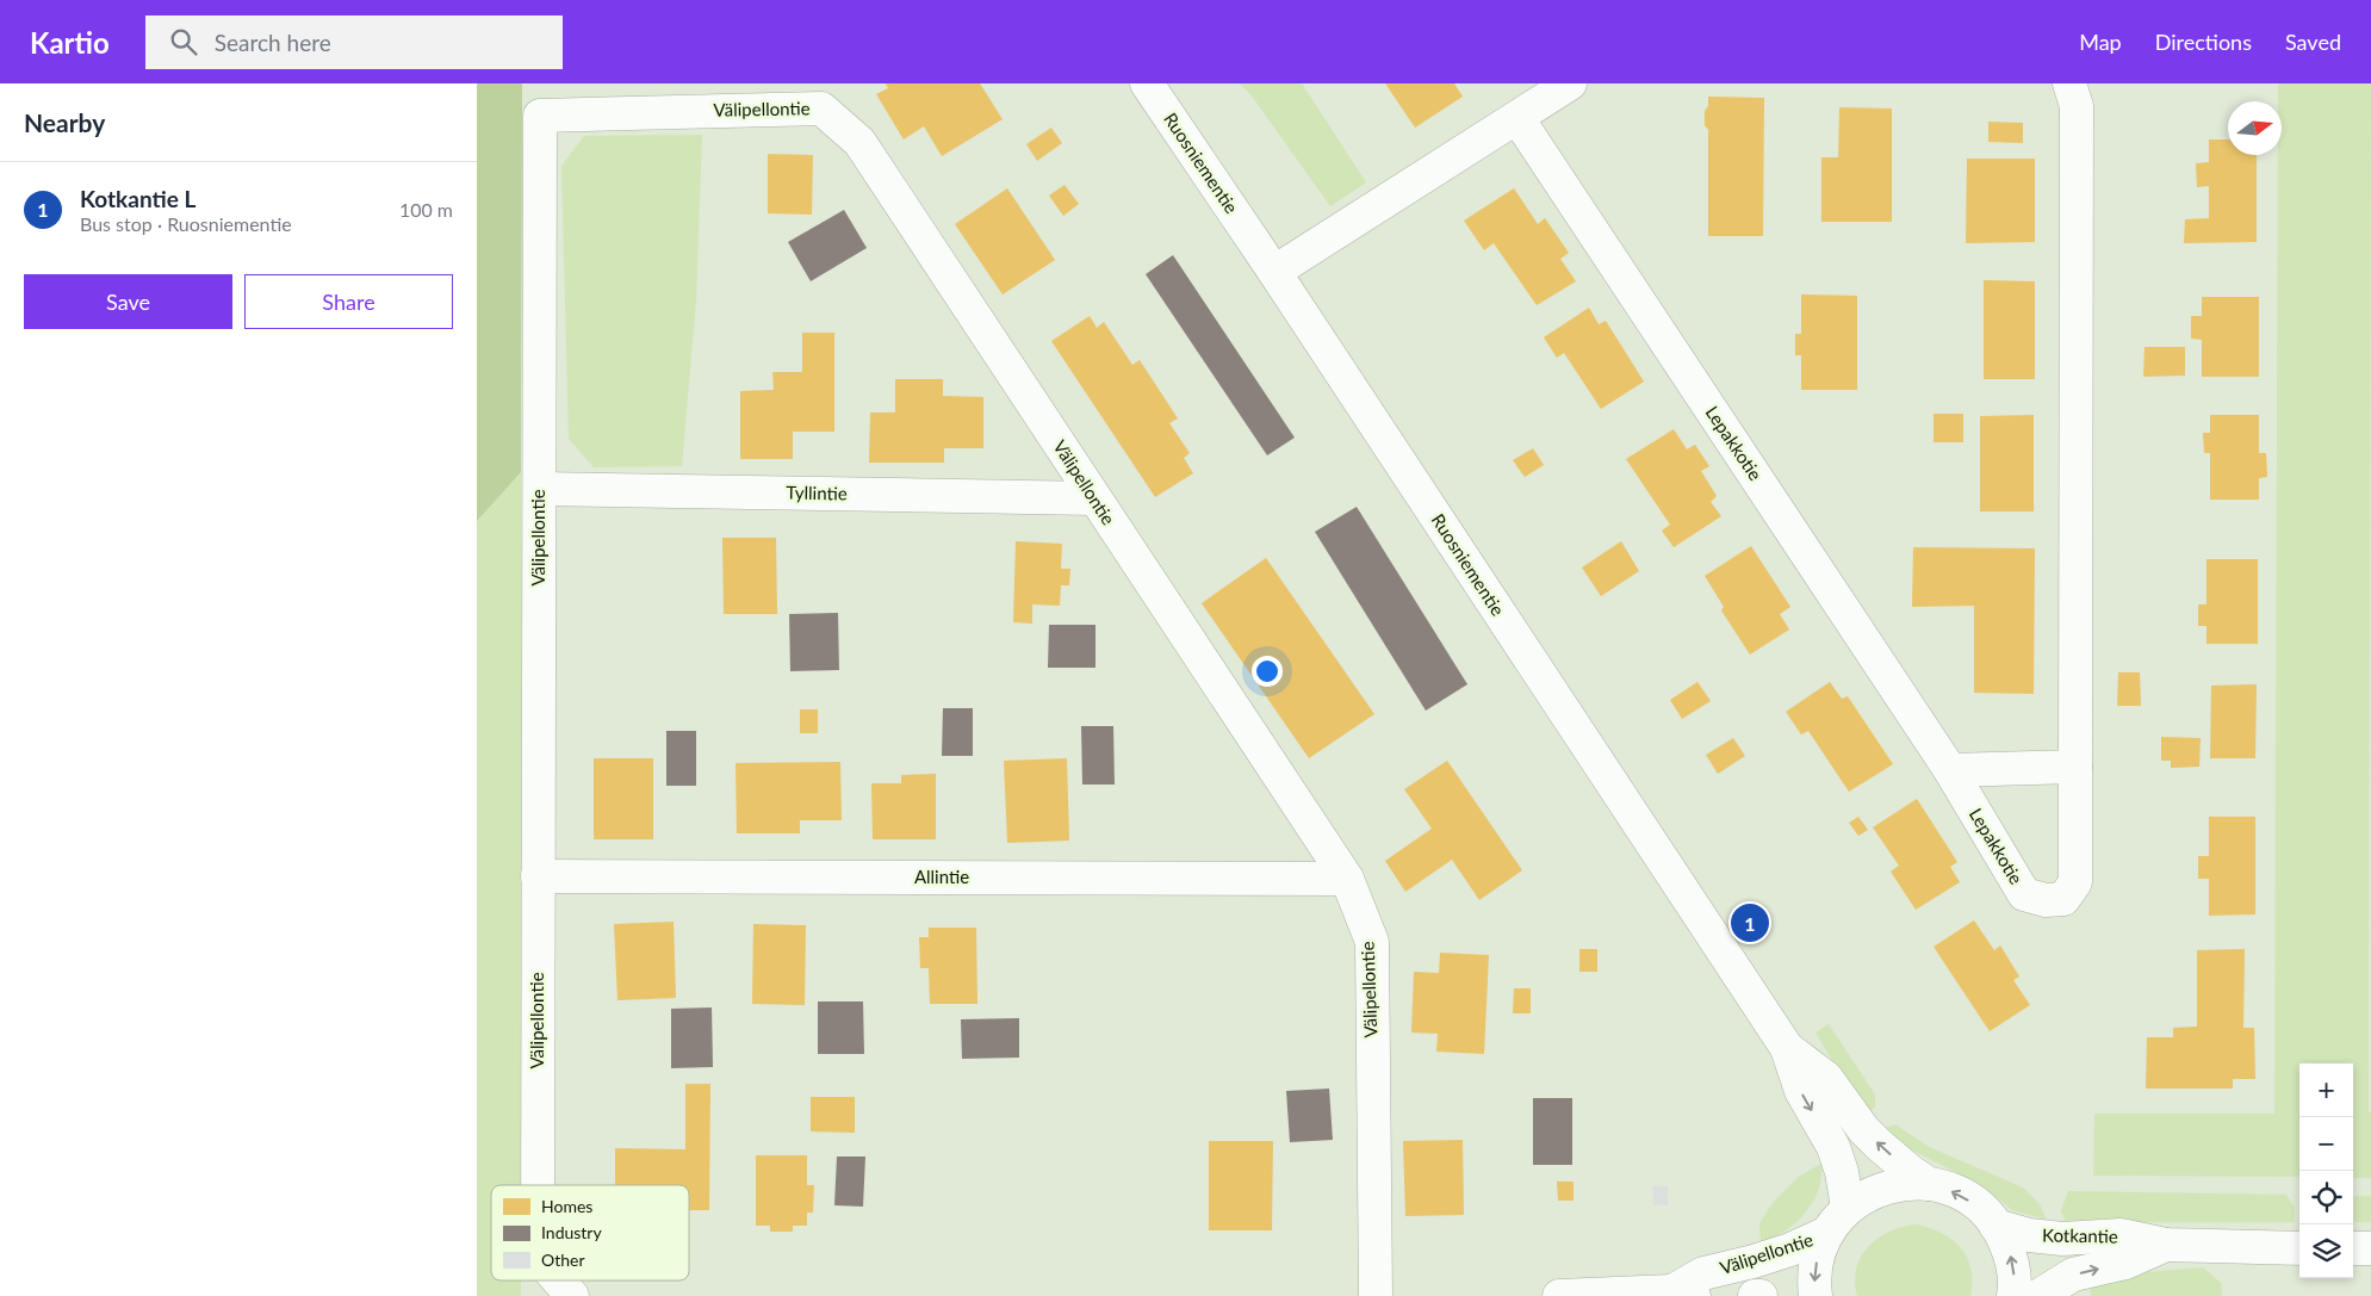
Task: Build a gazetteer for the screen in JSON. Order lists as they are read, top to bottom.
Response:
{
  "streets": {
    "street": [
      "Välipellontie",
      "Ruosniementie",
      "Lepakkotie",
      "Tyllintie",
      "Allintie",
      "Kotkantie"
    ]
  },
  "crossings": [
    ["Välipellontie", "Tyllintie"],
    ["Välipellontie", "Allintie"]
  ],
  "legend": ["Homes", "Industry", "Other"],
  "north": "right",
  "page": {
    "header": "Kartio",
    "search": "Search here",
    "nav": ["Map", "Directions", "Saved"],
    "heading": "Nearby",
    "list": [
      {
        "mark": "1",
        "name": "Kotkantie L",
        "note": "Bus stop · Ruosniementie",
        "value": "100 m"
      }
    ],
    "buttons": ["Save", "Share"],
    "pins": "1",
    "map_buttons": ["+", "−"]
  }
}
